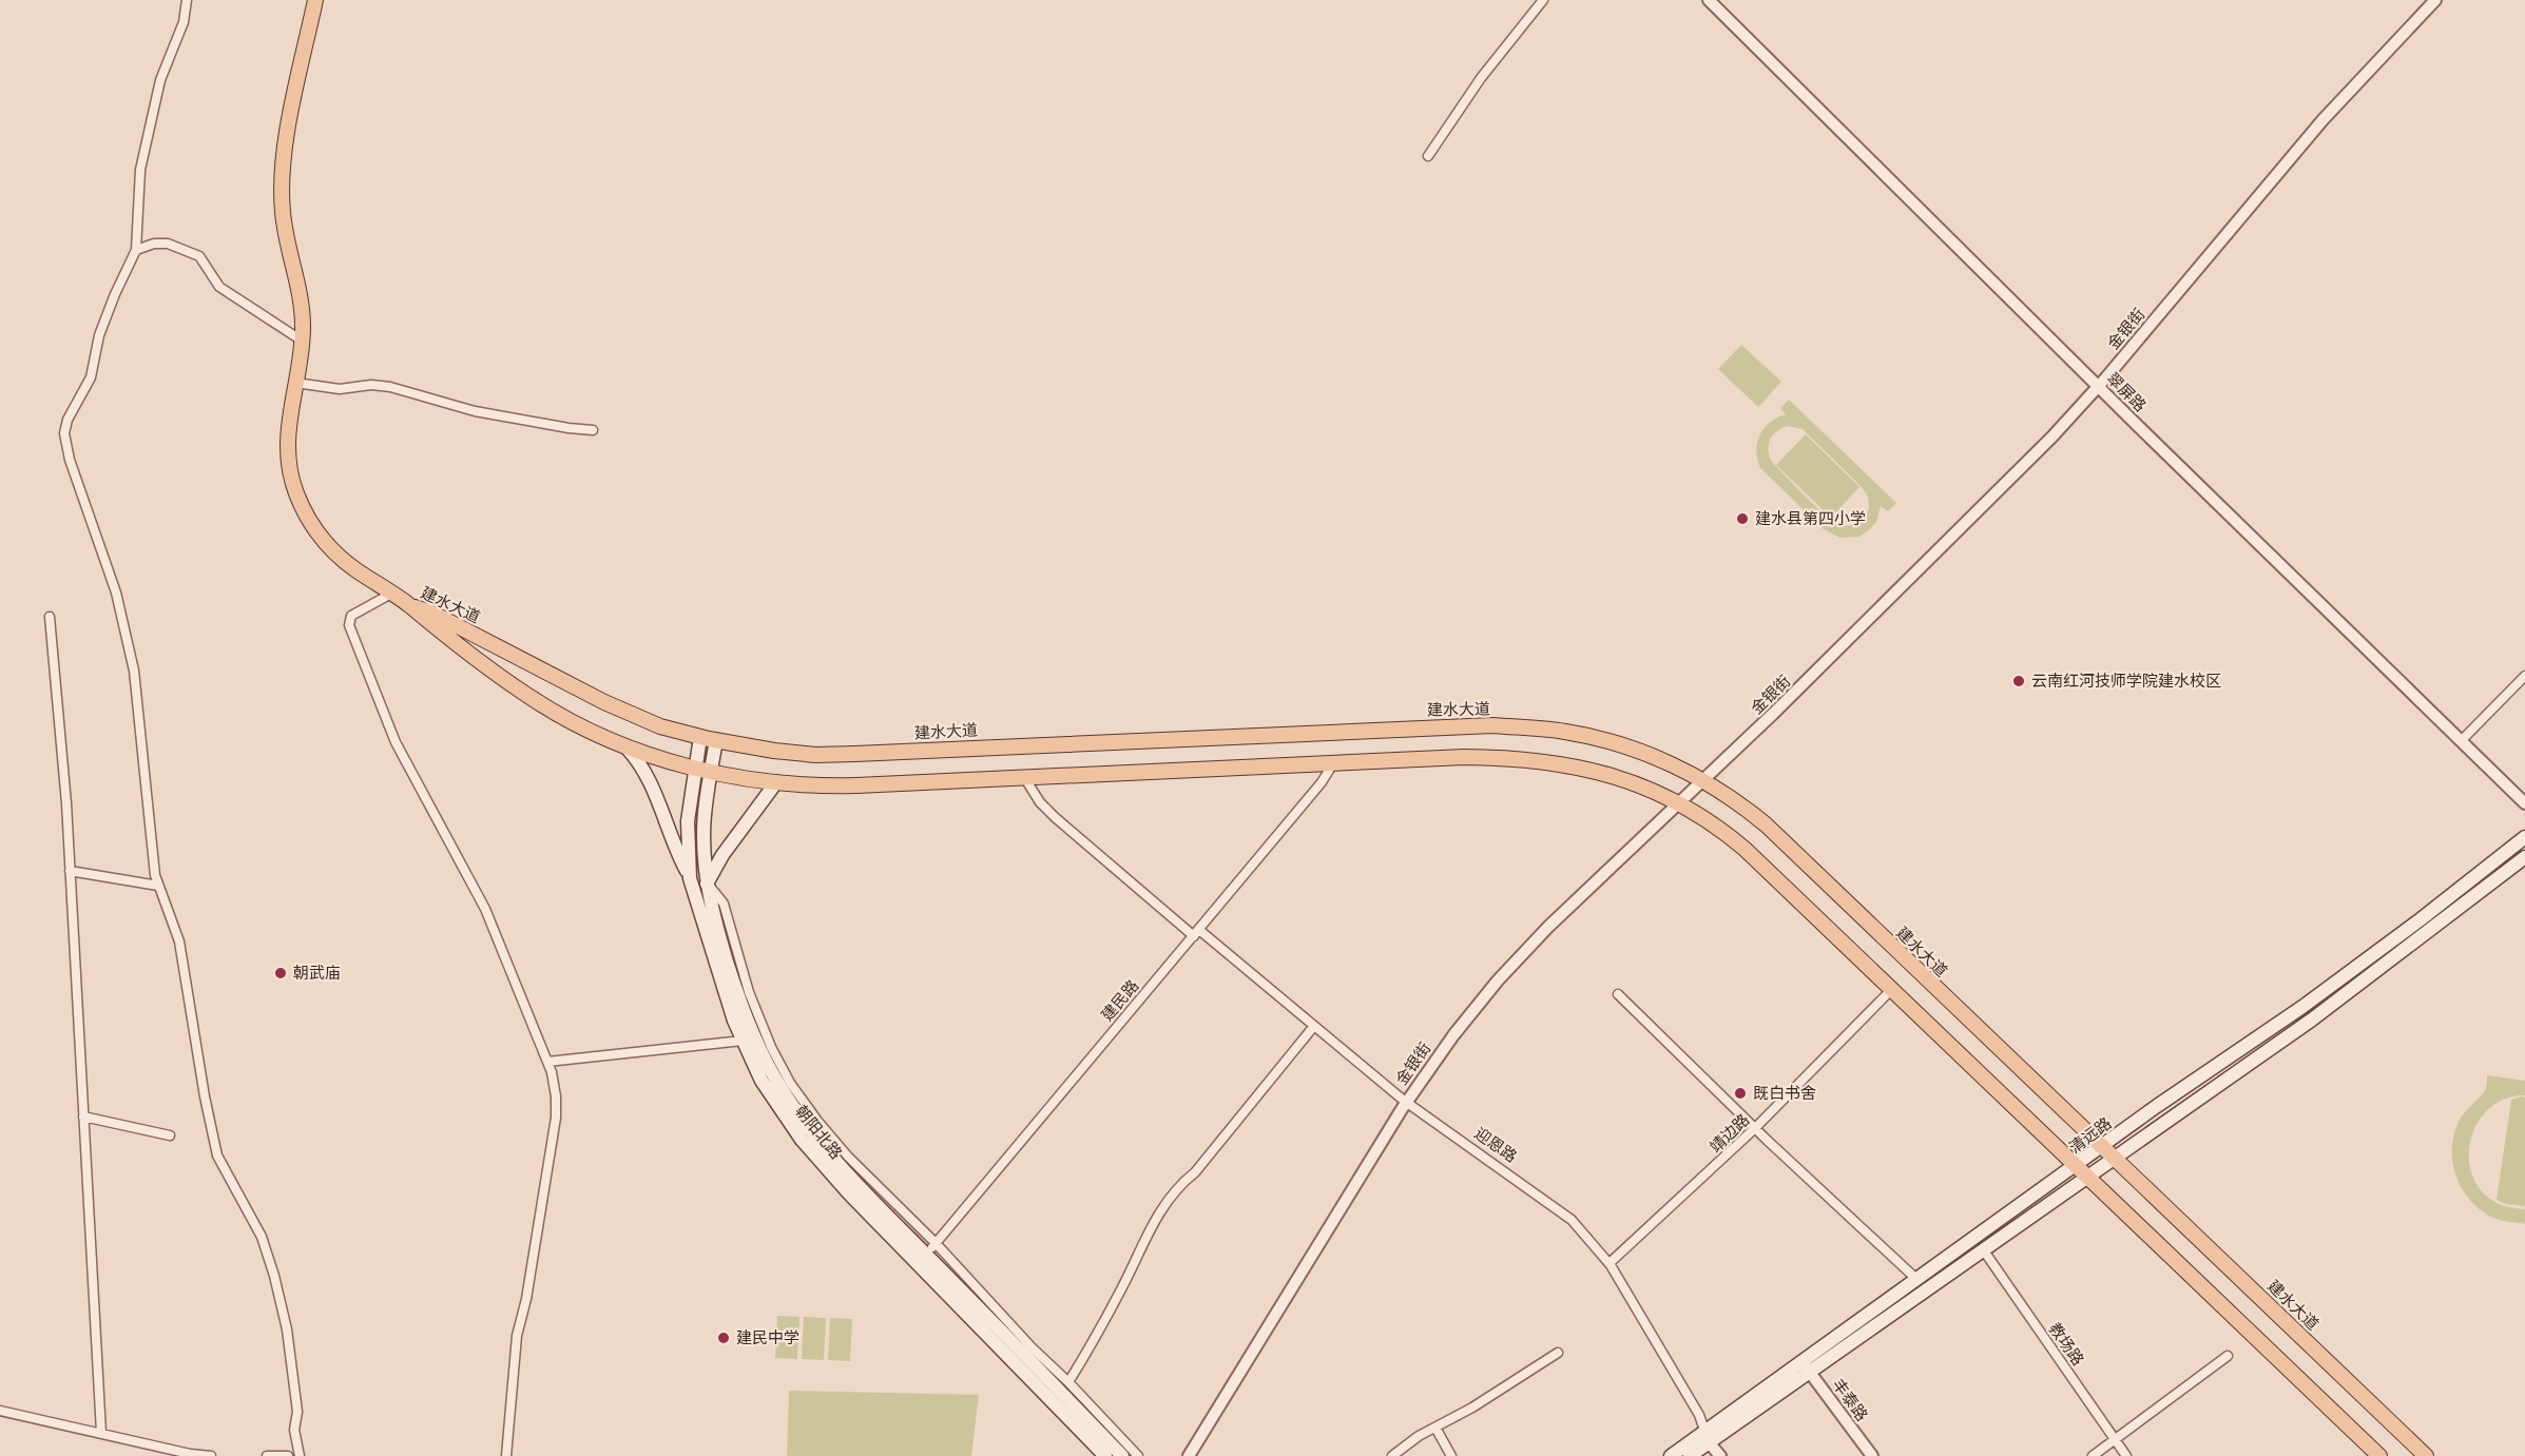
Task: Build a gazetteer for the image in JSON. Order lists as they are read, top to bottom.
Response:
{
  "streets": {
    "main road": ["建水大道", "朝阳北路", "清远路"],
    "street": [
      "金银街",
      "翠屏路",
      "建民路",
      "靖边路",
      "迎恩路",
      "教场路",
      "丰泰路"
    ]
  },
  "crossings": [
    ["金银街", "翠屏路"],
    ["金银街", "建水大道"],
    ["金银街", "迎恩路"],
    ["建水大道", "建民路"],
    ["建水大道", "朝阳北路"],
    ["建水大道", "靖边路"],
    ["建水大道", "清远路"],
    ["建水大道", "迎恩路"],
    ["建民路", "朝阳北路"],
    ["建民路", "迎恩路"],
    ["靖边路", "迎恩路"],
    ["清远路", "迎恩路"],
    ["清远路", "教场路"],
    ["清远路", "丰泰路"]
  ],
  "places": [
    "建水县第四小学",
    "云南红河技师学院建水校区",
    "朝武庙",
    "既白书舍",
    "建民中学"
  ]
}
